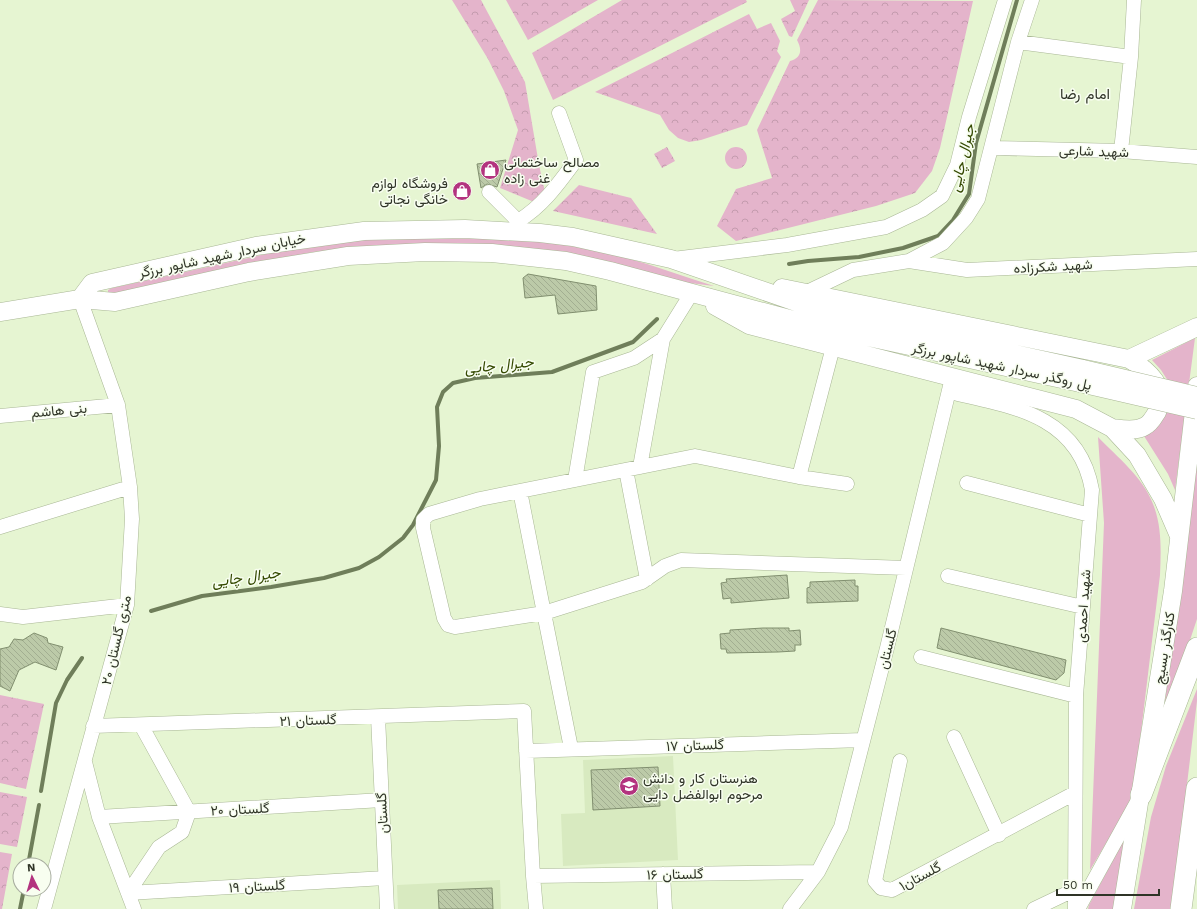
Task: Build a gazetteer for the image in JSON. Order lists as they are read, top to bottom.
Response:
{
  "streets": {
    "main road": ["خیابان سردار شهید شاپور برزگر", "پل روگذر سردار شهید شاپور برزگر", "کنارگذر بسیج"],
    "street": [
      "شهید شارعی",
      "شهید شکرزاده",
      "بنی هاشم",
      "شهید احمدی",
      "۲۰ متری گلستان",
      "گلستان",
      "گلستان ۲۱",
      "گلستان ۱۷",
      "گلستان ۲۰",
      "گلستان ۱۶",
      "گلستان۱",
      "گلستان ۱۹"
    ]
  },
  "crossings": [
    ["خیابان سردار شهید شاپور برزگر", "پل روگذر سردار شهید شاپور برزگر"],
    ["خیابان سردار شهید شاپور برزگر", "۲۰ متری گلستان"],
    ["بنی هاشم", "۲۰ متری گلستان"],
    ["شهید احمدی", "گلستان"],
    ["شهید احمدی", "گلستان۱"],
    ["۲۰ متری گلستان", "گلستان ۲۱"],
    ["گلستان", "گلستان ۲۱"],
    ["گلستان", "گلستان ۱۷"],
    ["گلستان", "گلستان ۲۰"],
    ["گلستان", "گلستان ۱۶"],
    ["گلستان", "گلستان ۱۹"],
    ["گلستان ۲۱", "گلستان ۱۷"]
  ],
  "districts": ["امام رضا"],
  "water": ["جیرال چایی"],
  "places": {
    "shop": ["مصالح ساختمانی غنی زاده", "فروشگاه لوازم خانگی نجاتی"],
    "school or university": ["هنرستان کار و دانش مرحوم ابوالفضل دایی"]
  },
  "scale_bar": "50 m",
  "north": "top"
}
